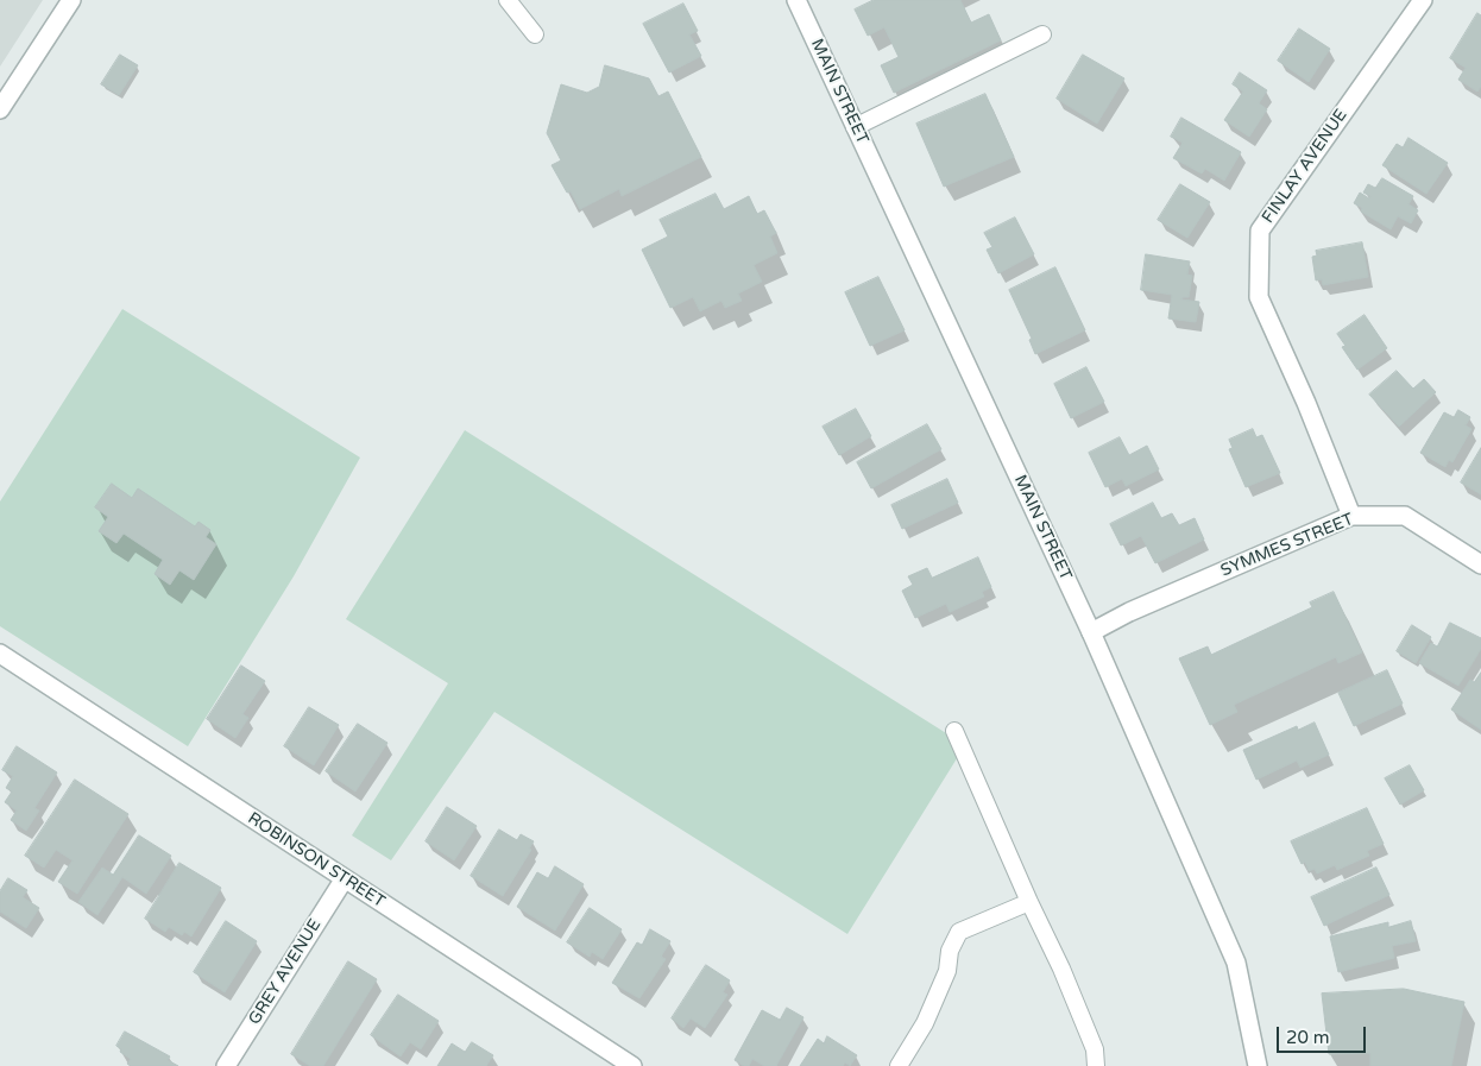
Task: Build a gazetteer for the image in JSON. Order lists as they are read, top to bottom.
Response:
{
  "streets": {
    "street": [
      "MAIN STREET",
      "FINLAY AVENUE",
      "SYMMES STREET",
      "ROBINSON STREET",
      "GREY AVENUE"
    ]
  },
  "crossings": [
    ["MAIN STREET", "SYMMES STREET"],
    ["FINLAY AVENUE", "SYMMES STREET"],
    ["ROBINSON STREET", "GREY AVENUE"]
  ],
  "scale_bar": "20 m"
}
